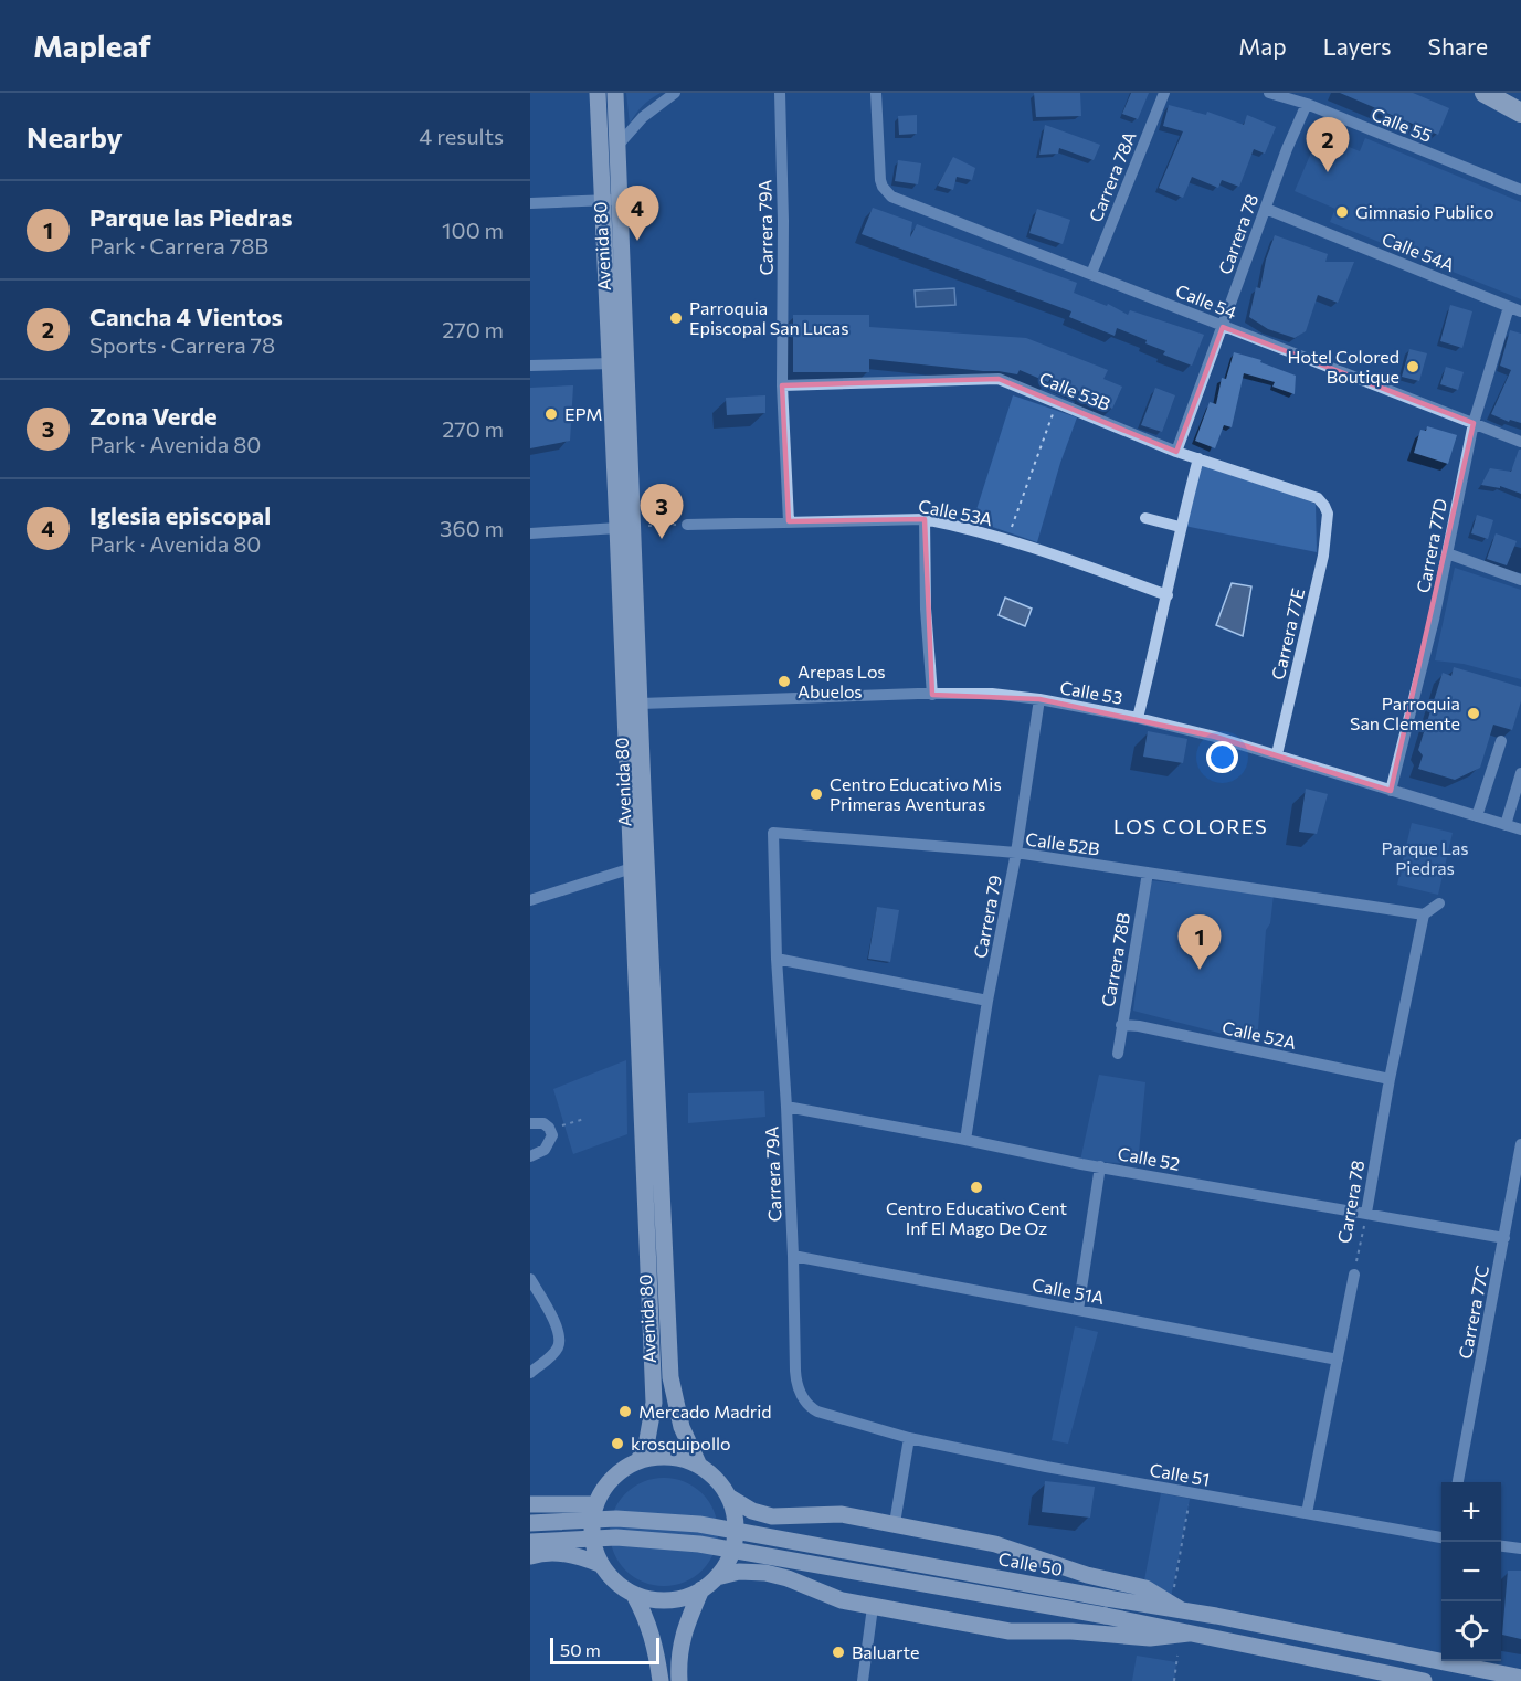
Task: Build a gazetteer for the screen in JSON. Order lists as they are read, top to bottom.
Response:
{
  "streets": {
    "main road": ["Avenida 80", "Calle 50"],
    "street": [
      "Calle 55",
      "Carrera 78A",
      "Carrera 79A",
      "Carrera 78",
      "Calle 54A",
      "Calle 54",
      "Calle 53B",
      "Calle 53A",
      "Carrera 77D",
      "Carrera 77E",
      "Calle 53",
      "Calle 52B",
      "Carrera 79",
      "Carrera 78B",
      "Calle 52A",
      "Calle 52",
      "Calle 51A",
      "Carrera 77C",
      "Calle 51"
    ]
  },
  "crossings": [
    ["Calle 55", "Carrera 78"],
    ["Carrera 78A", "Calle 54"],
    ["Carrera 79A", "Calle 53B"],
    ["Carrera 79A", "Calle 53A"],
    ["Carrera 79A", "Calle 52B"],
    ["Carrera 79A", "Calle 52"],
    ["Carrera 79A", "Calle 51A"],
    ["Carrera 79A", "Calle 51"],
    ["Carrera 78", "Calle 54A"],
    ["Carrera 78", "Calle 54"],
    ["Carrera 78", "Calle 53B"],
    ["Carrera 78", "Calle 52B"],
    ["Carrera 78", "Calle 52A"],
    ["Carrera 78", "Calle 52"],
    ["Avenida 80", "Calle 53"],
    ["Calle 54A", "Carrera 77D"],
    ["Calle 54", "Carrera 77D"],
    ["Calle 53B", "Carrera 77E"],
    ["Carrera 77D", "Calle 53"],
    ["Carrera 77E", "Calle 53"],
    ["Calle 53", "Carrera 79"],
    ["Calle 52B", "Carrera 79"],
    ["Calle 52B", "Carrera 78B"],
    ["Carrera 79", "Calle 52"],
    ["Carrera 78B", "Calle 52A"],
    ["Calle 52", "Carrera 77C"]
  ],
  "districts": ["LOS COLORES"],
  "parks": ["Parque Las Piedras"],
  "places": [
    "Gimnasio Publico",
    "Parroquia Episcopal San Lucas",
    "Hotel Colored Boutique",
    "EPM",
    "Arepas Los Abuelos",
    "Parroquia San Clemente",
    "Centro Educativo Mis Primeras Aventuras",
    "Centro Educativo Cent Inf El Mago De Oz",
    "Mercado Madrid",
    "krosquipollo",
    "Baluarte"
  ],
  "scale_bar": "50 m",
  "page": {
    "header": "Mapleaf",
    "nav": ["Map", "Layers", "Share"],
    "heading": ["Nearby", "4 results"],
    "pins": [
      "2",
      "4",
      "3",
      "1"
    ],
    "list": [
      {
        "mark": "1",
        "name": "Parque las Piedras",
        "note": "Park · Carrera 78B",
        "value": "100 m"
      },
      {
        "mark": "2",
        "name": "Cancha 4 Vientos",
        "note": "Sports · Carrera 78",
        "value": "270 m"
      },
      {
        "mark": "3",
        "name": "Zona Verde",
        "note": "Park · Avenida 80",
        "value": "270 m"
      },
      {
        "mark": "4",
        "name": "Iglesia episcopal",
        "note": "Park · Avenida 80",
        "value": "360 m"
      }
    ],
    "map_buttons": ["+", "−"],
    "scale": "50 m"
  }
}
